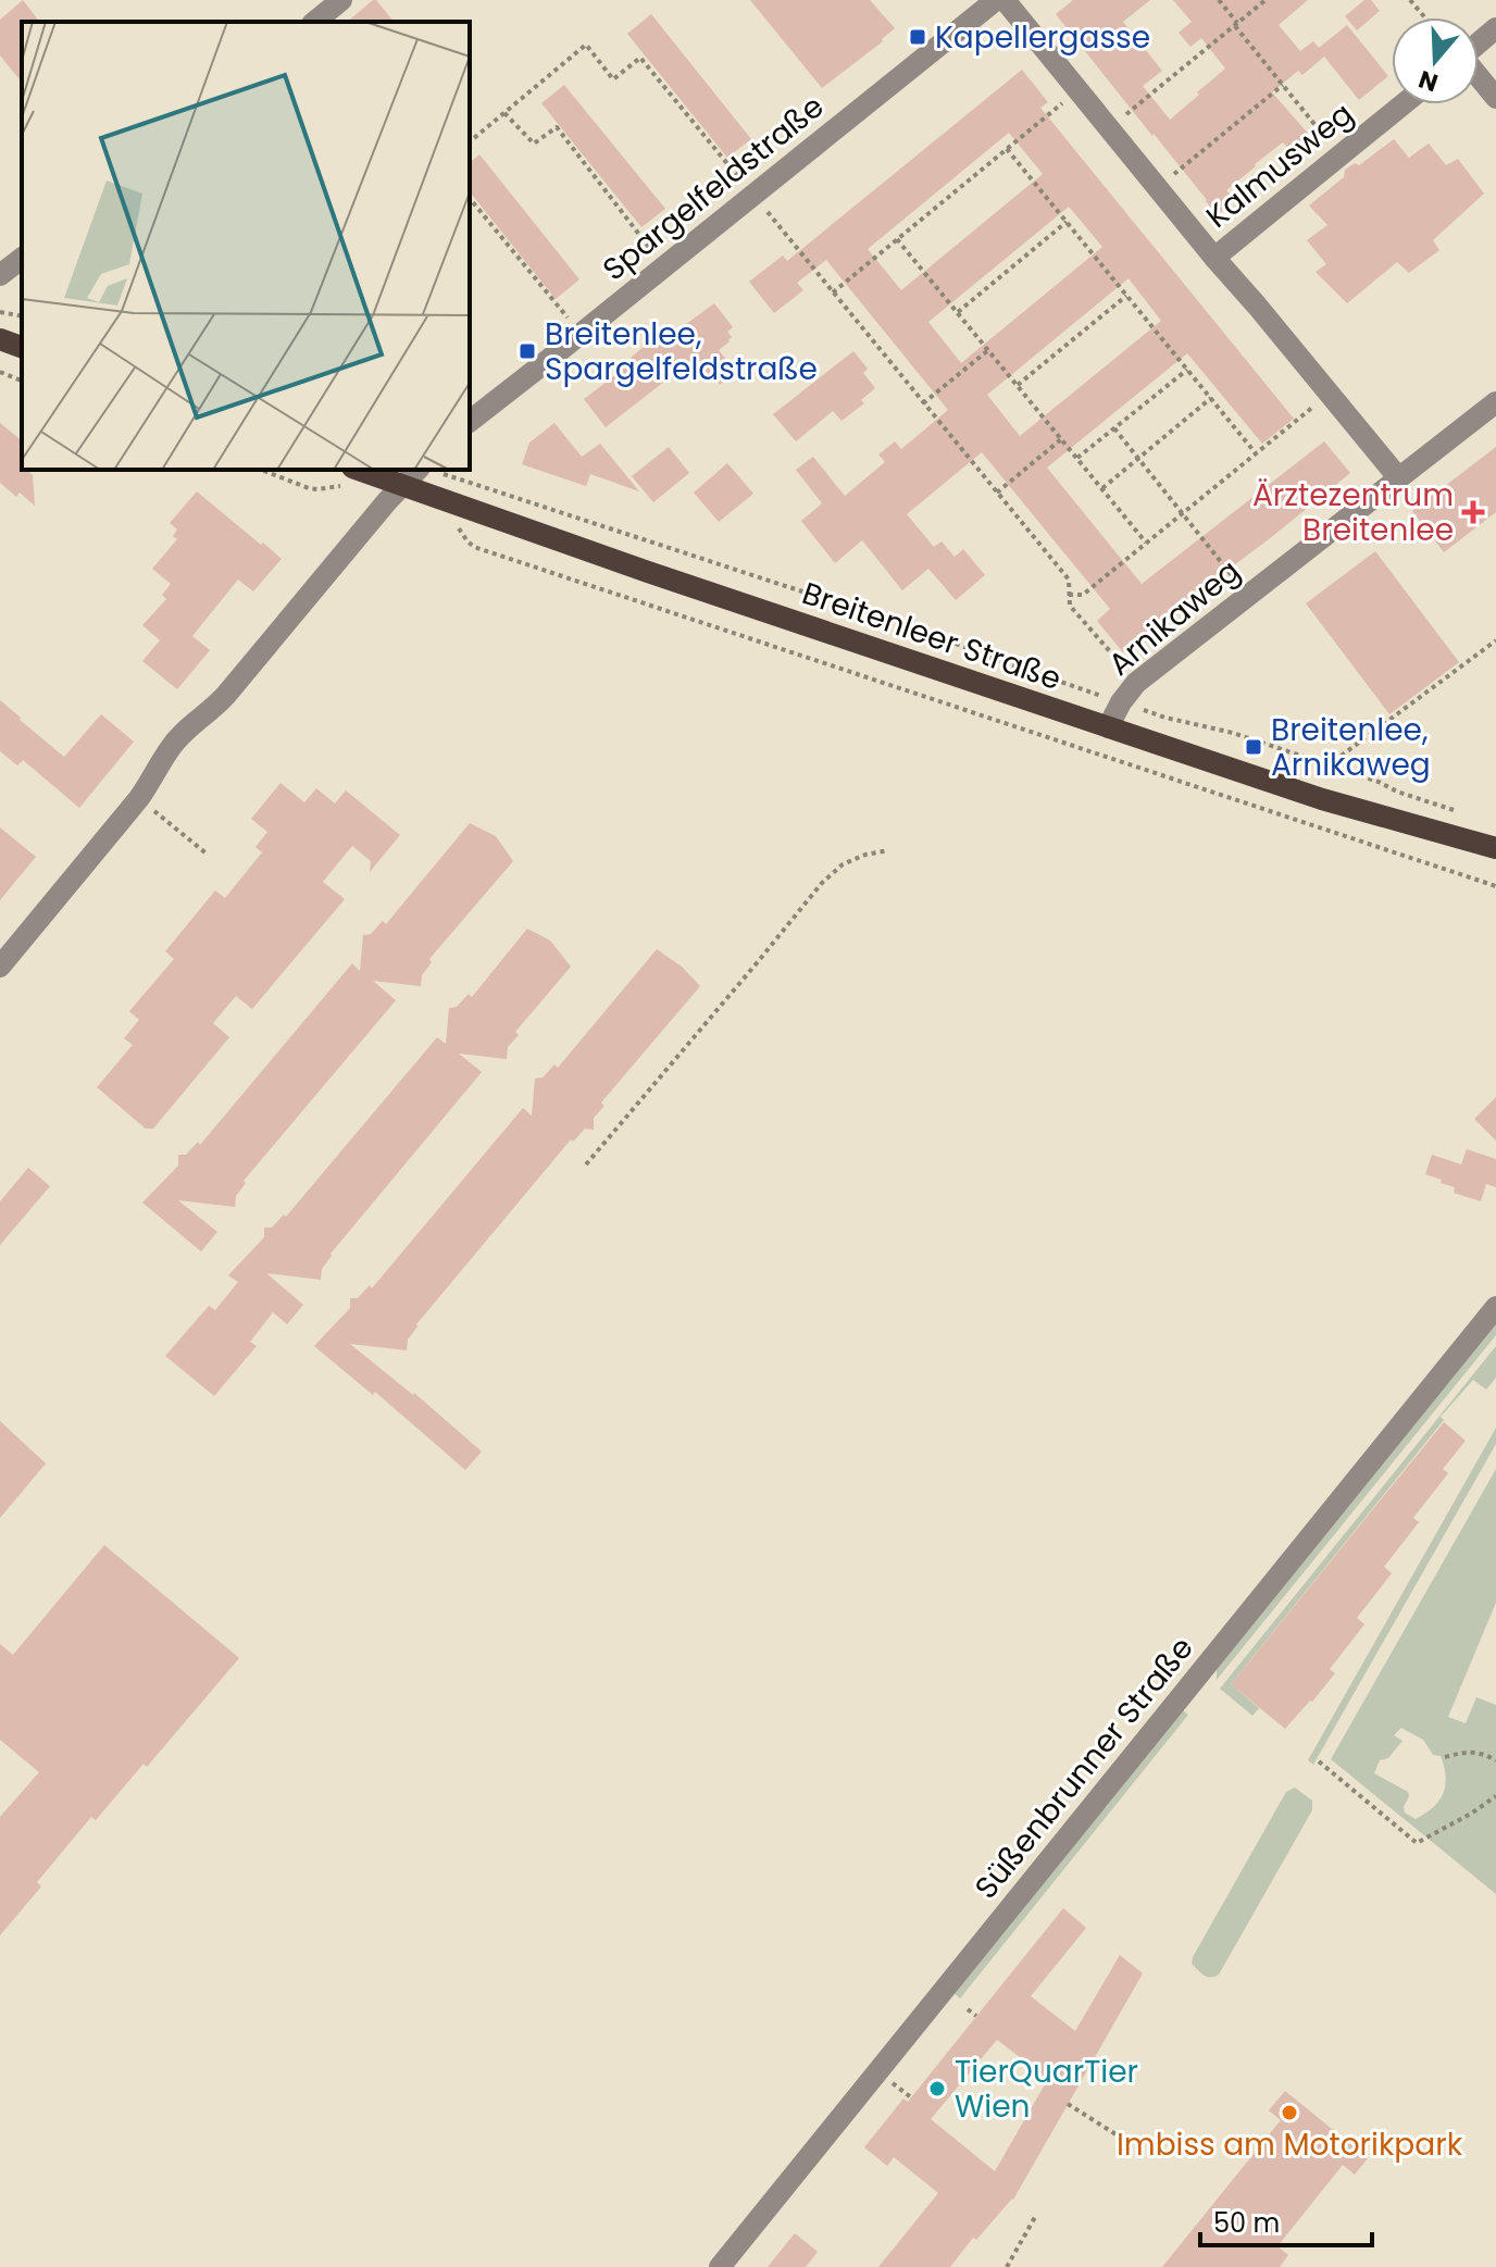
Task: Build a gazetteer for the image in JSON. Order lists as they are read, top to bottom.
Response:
{
  "streets": {
    "main road": ["Breitenleer Straße"],
    "street": [
      "Kalmusweg",
      "Spargelfeldstraße",
      "Arnikaweg",
      "Süßenbrunner Straße"
    ]
  },
  "crossings": [
    ["Arnikaweg", "Breitenleer Straße"]
  ],
  "places": {
    "transit": ["Kapellergasse", "Breitenlee, Spargelfeldstraße", "Breitenlee, Arnikaweg"],
    "health": ["Ärztezentrum Breitenlee"],
    "other": ["TierQuarTier Wien", "Imbiss am Motorikpark"]
  },
  "scale_bar": "50 m",
  "north": "bottom"
}
